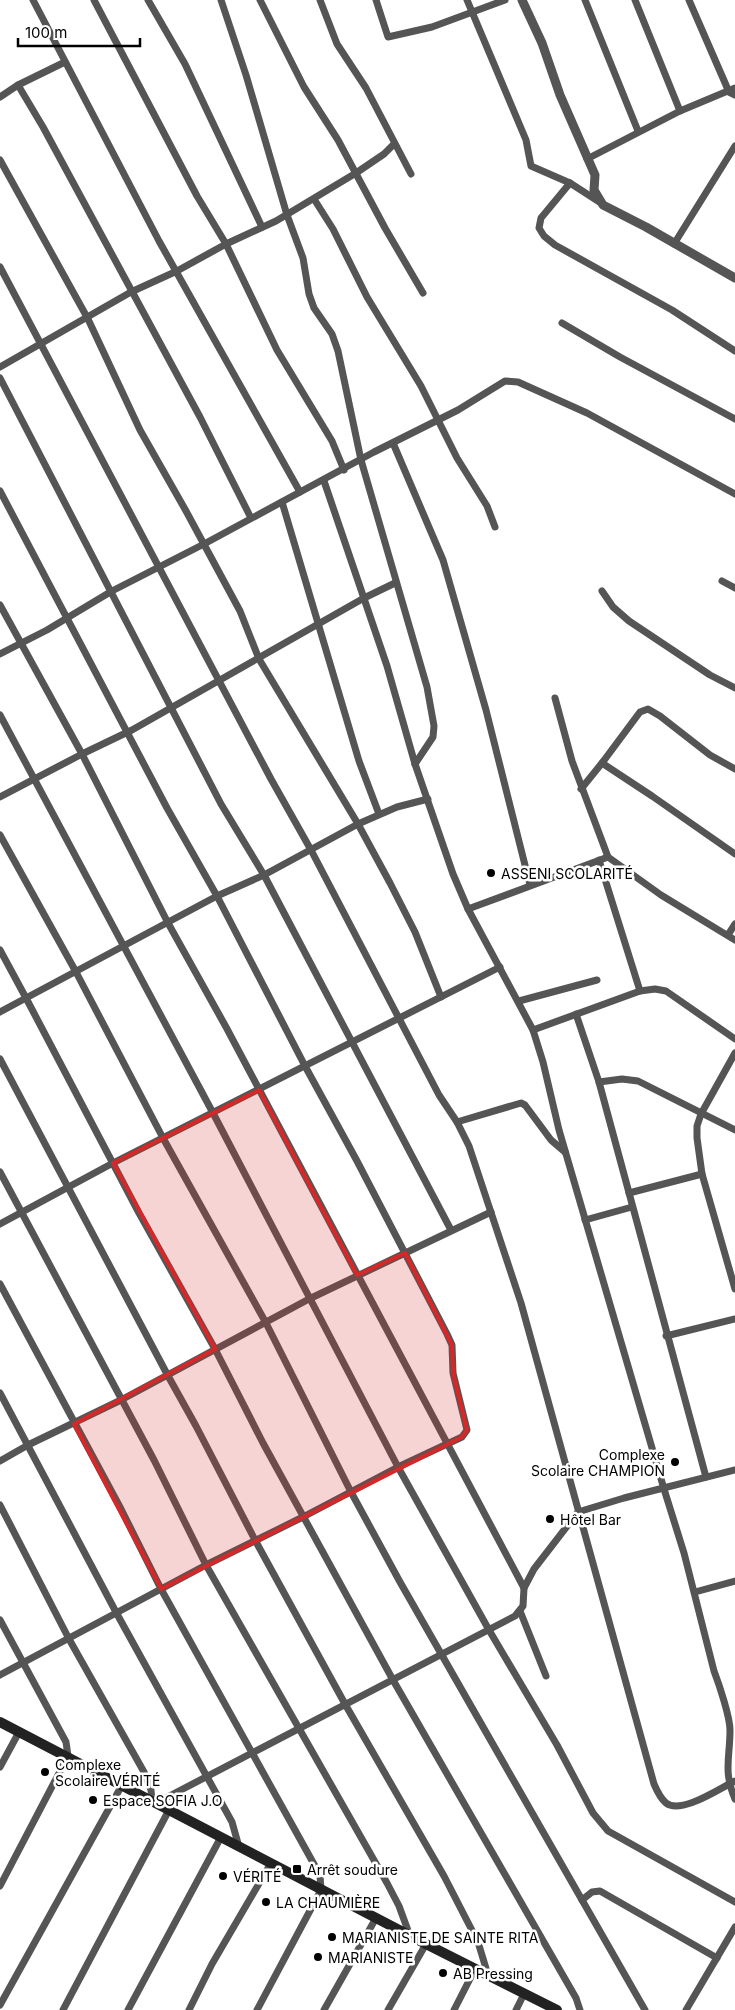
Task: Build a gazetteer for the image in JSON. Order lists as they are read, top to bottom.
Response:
{
  "places": {
    "other": [
      "ASSENI SCOLARITÉ",
      "Complexe Scolaire CHAMPION",
      "Hôtel Bar",
      "Complexe Scolaire VÉRITÉ",
      "Espace SOFIA J.O",
      "VÉRITÉ",
      "LA CHAUMIÈRE",
      "MARIANISTE DE SAINTE RITA",
      "MARIANISTE",
      "AB Pressing"
    ],
    "transit": ["Arrêt soudure"]
  },
  "scale_bar": "100 m"
}
